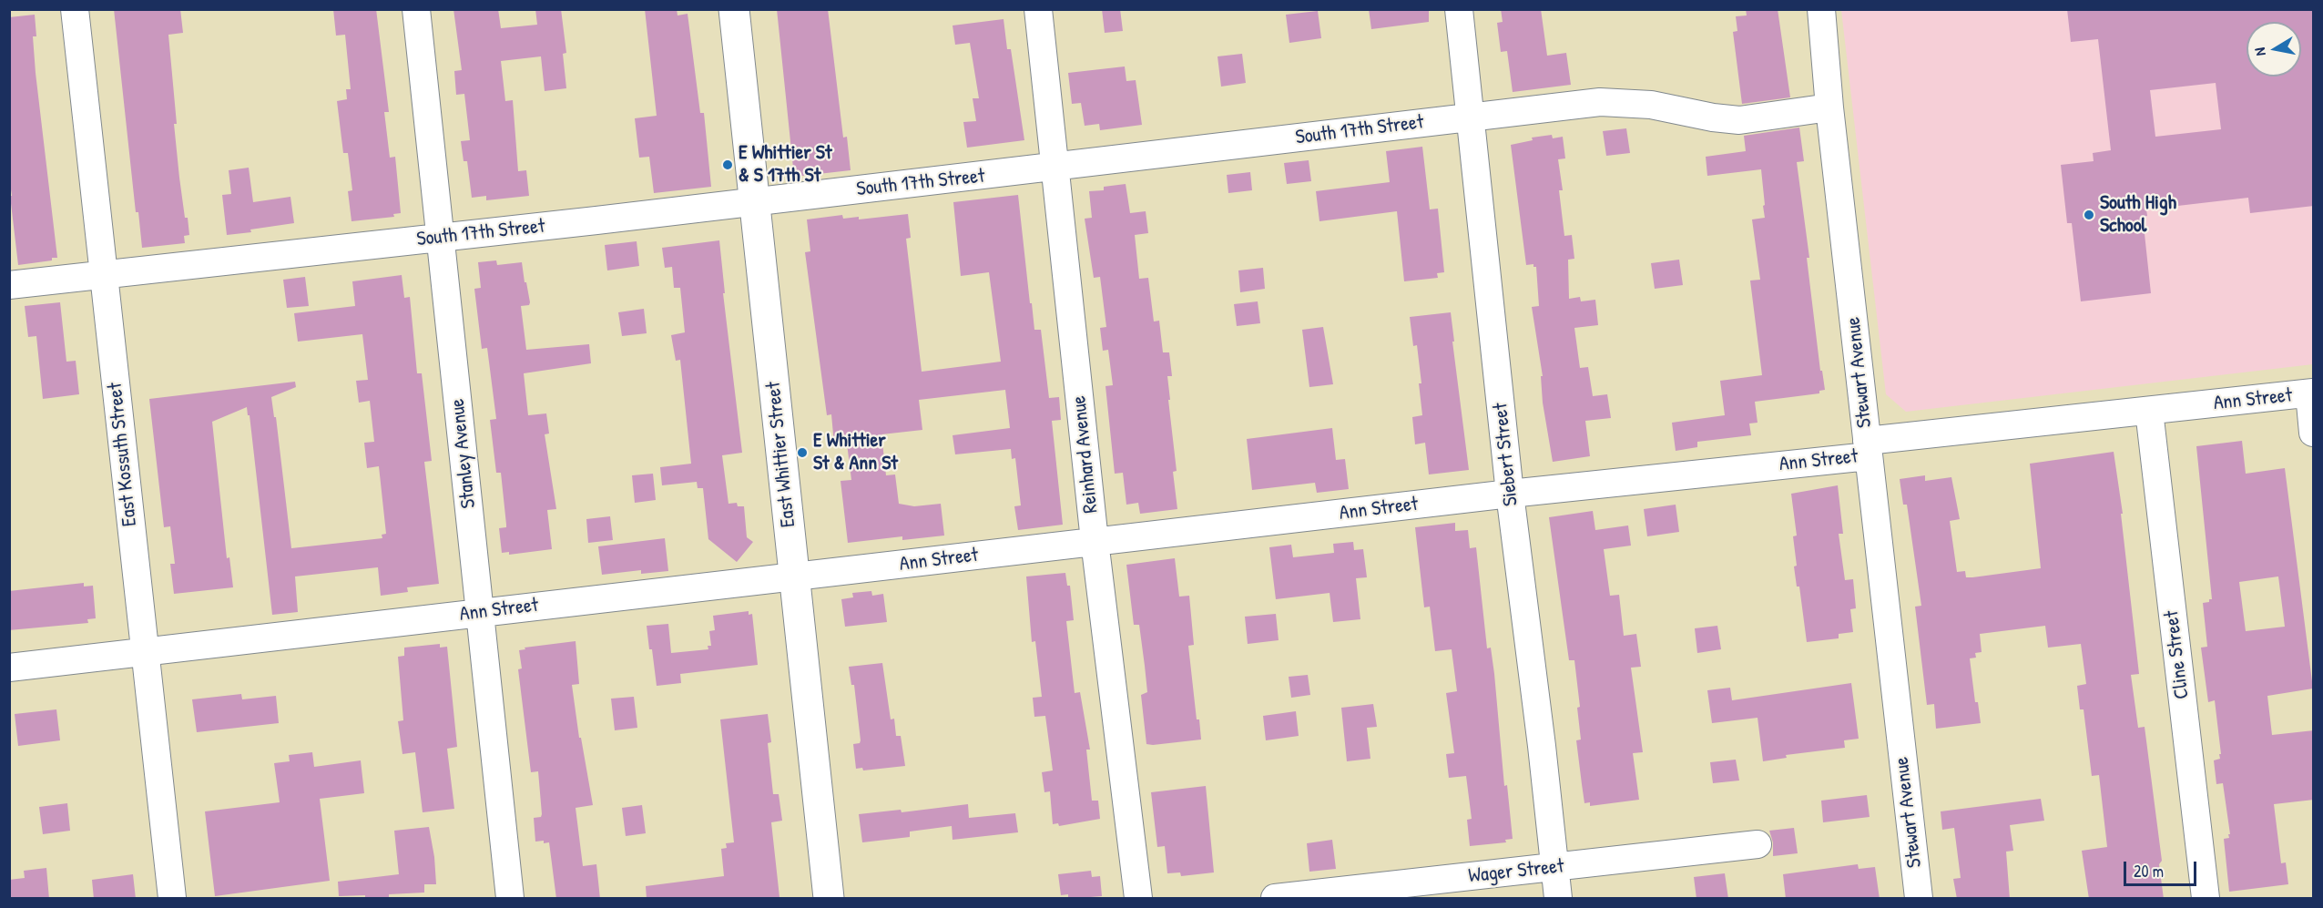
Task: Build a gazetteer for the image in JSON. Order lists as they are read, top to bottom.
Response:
{
  "streets": {
    "street": [
      "South 17th Street",
      "Stewart Avenue",
      "Ann Street",
      "Stanley Avenue",
      "East Kossuth Street",
      "East Whittier Street",
      "Reinhard Avenue",
      "Siebert Street",
      "Cline Street",
      "Wager Street"
    ]
  },
  "crossings": [
    ["South 17th Street", "Stewart Avenue"],
    ["South 17th Street", "Stanley Avenue"],
    ["South 17th Street", "East Kossuth Street"],
    ["South 17th Street", "East Whittier Street"],
    ["South 17th Street", "Reinhard Avenue"],
    ["South 17th Street", "Siebert Street"],
    ["Stewart Avenue", "Ann Street"],
    ["Ann Street", "Stanley Avenue"],
    ["Ann Street", "East Kossuth Street"],
    ["Ann Street", "East Whittier Street"],
    ["Ann Street", "Reinhard Avenue"],
    ["Ann Street", "Siebert Street"],
    ["Ann Street", "Cline Street"],
    ["Siebert Street", "Wager Street"]
  ],
  "places": ["E Whittier St & S 17th St", "South High School", "E Whittier St & Ann St"],
  "scale_bar": "20 m",
  "north": "left"
}
